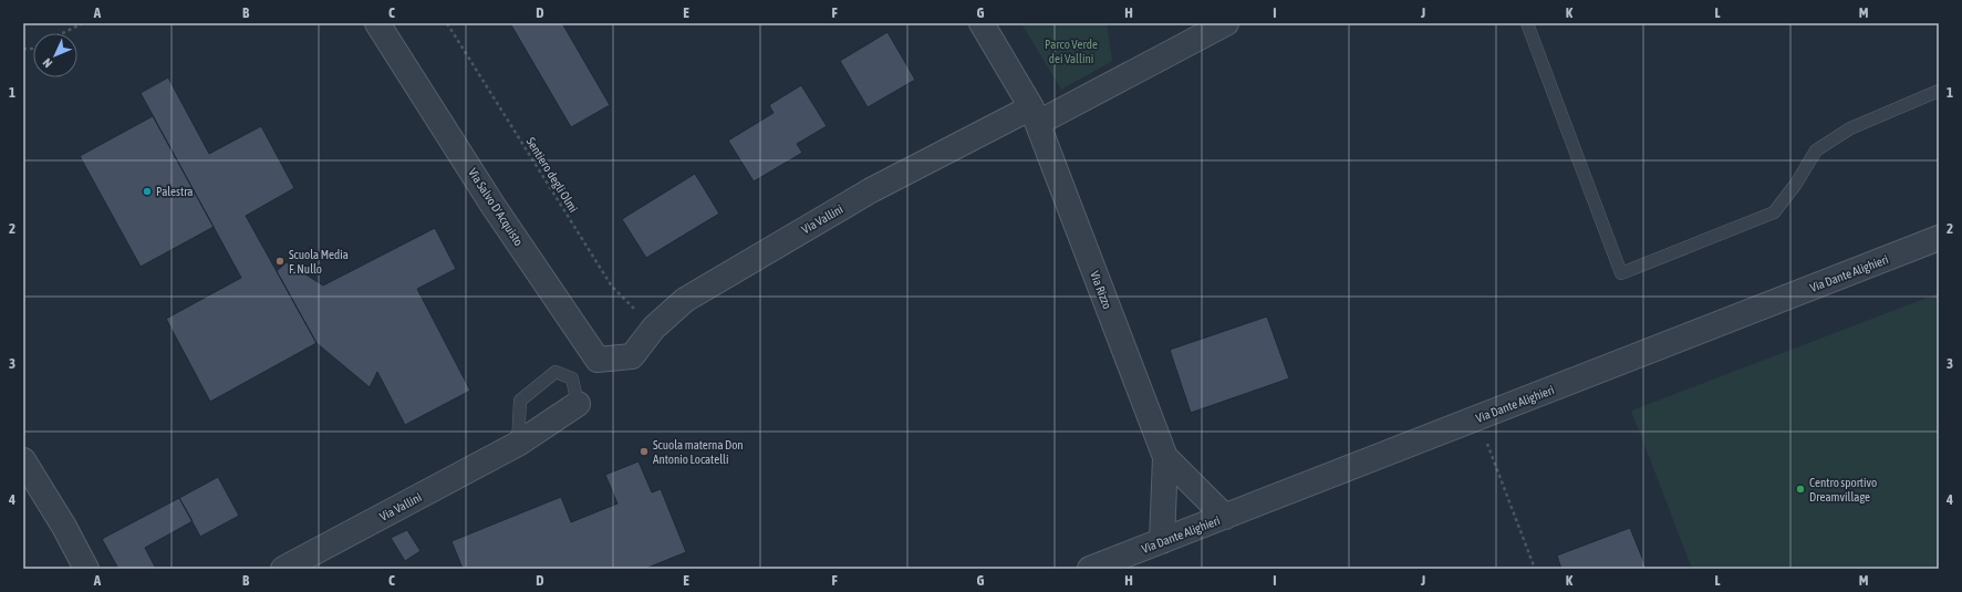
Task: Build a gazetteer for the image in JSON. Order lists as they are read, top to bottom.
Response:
{
  "streets": {
    "street": [
      "Via Salvo D'Acquisto",
      "Via Vallini",
      "Via Dante Alighieri",
      "Via Rizzo"
    ],
    "path": ["Sentiero degli Olmi"]
  },
  "crossings": [
    ["Sentiero degli Olmi", "Via Vallini"],
    ["Via Salvo D'Acquisto", "Via Vallini"],
    ["Via Vallini", "Via Rizzo"],
    ["Via Dante Alighieri", "Via Rizzo"]
  ],
  "parks": ["Parco Verde dei Vallini"],
  "places": [
    "Palestra",
    "Scuola Media F. Nullo",
    "Scuola materna Don Antonio Locatelli",
    "Centro sportivo Dreamvillage"
  ],
  "north": "bottom left",
  "grid": {
    "columns": [
      "A",
      "B",
      "C",
      "D",
      "E",
      "F",
      "G",
      "H",
      "I",
      "J",
      "K",
      "L",
      "M"
    ],
    "rows": [
      "1",
      "2",
      "3",
      "4"
    ]
  }
}
